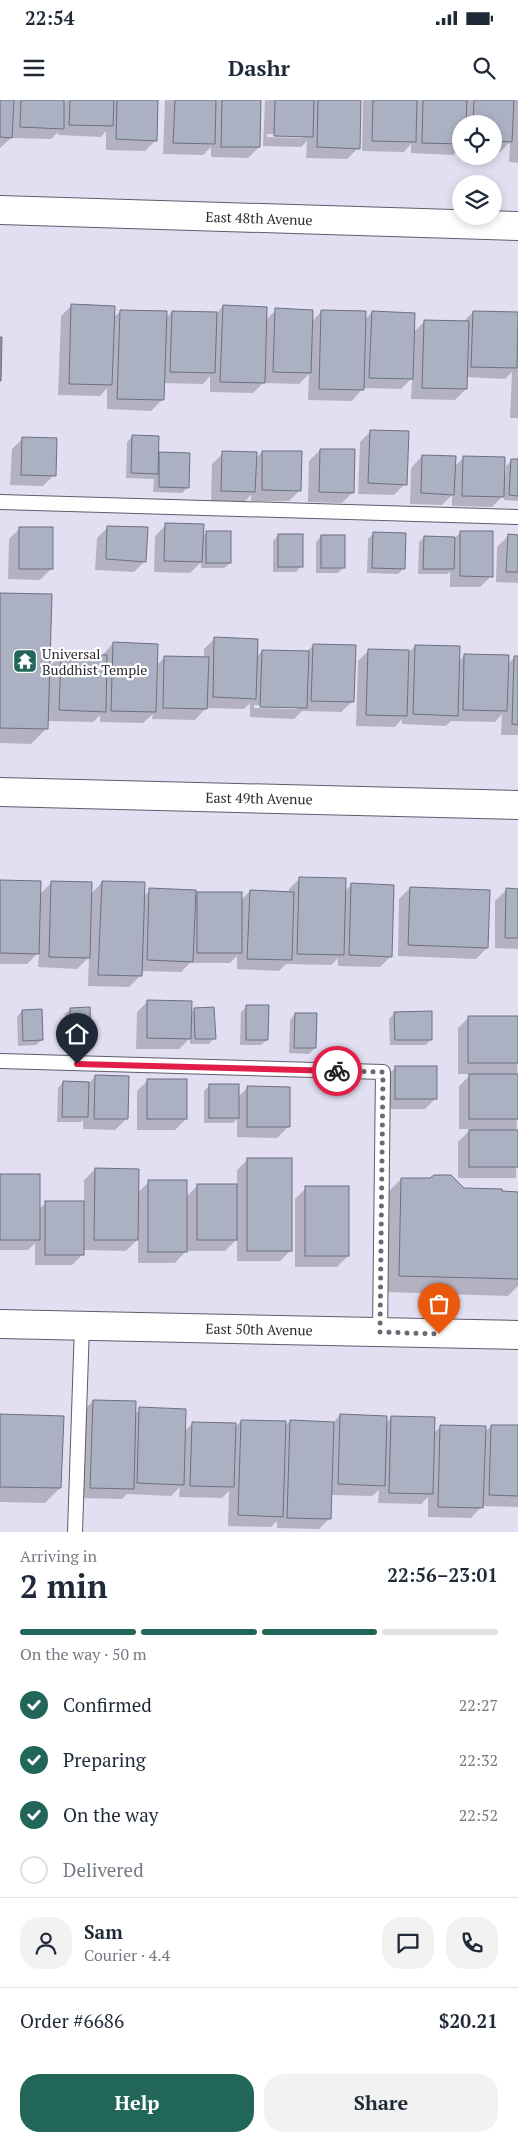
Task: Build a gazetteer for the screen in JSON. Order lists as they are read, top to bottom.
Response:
{
  "streets": {
    "street": ["East 48th Avenue", "East 49th Avenue", "East 50th Avenue"]
  },
  "places": {
    "temple": ["Universal Buddhist Temple"]
  },
  "page": {
    "status": "22:54",
    "header": "Dashr",
    "heading": ["2 min", "Arriving in", "22:56–23:01"],
    "panel": [
      "Sam",
      "Courier · 4.4",
      "Order #6686",
      "$20.21"
    ],
    "bar": "On the way · 50 m",
    "list": [
      ["Confirmed", "22:27"],
      ["Preparing", "22:32"],
      ["On the way", "22:52"],
      "Delivered"
    ],
    "buttons": ["Help", "Share"]
  }
}
